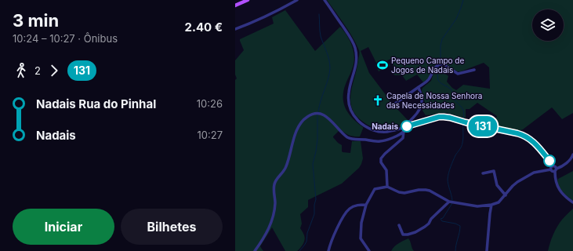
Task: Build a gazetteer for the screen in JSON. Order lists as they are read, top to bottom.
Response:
{
  "places": {
    "sports": ["Pequeno Campo de Jogos de Nadais"],
    "church": ["Capela de Nossa Senhora das Necessidades"],
    "other": ["Nadais"]
  },
  "lines": ["bus line 131"],
  "page": {
    "heading": ["3 min", "10:24 – 10:27 · Ônibus", "2.40 €"],
    "on_map": "131",
    "legs": ["2", "131"],
    "list": [
      {
        "name": "Nadais Rua do Pinhal",
        "value": "10:26"
      },
      {
        "name": "Nadais",
        "value": "10:27"
      }
    ],
    "buttons": ["Iniciar", "Bilhetes"]
  }
}
